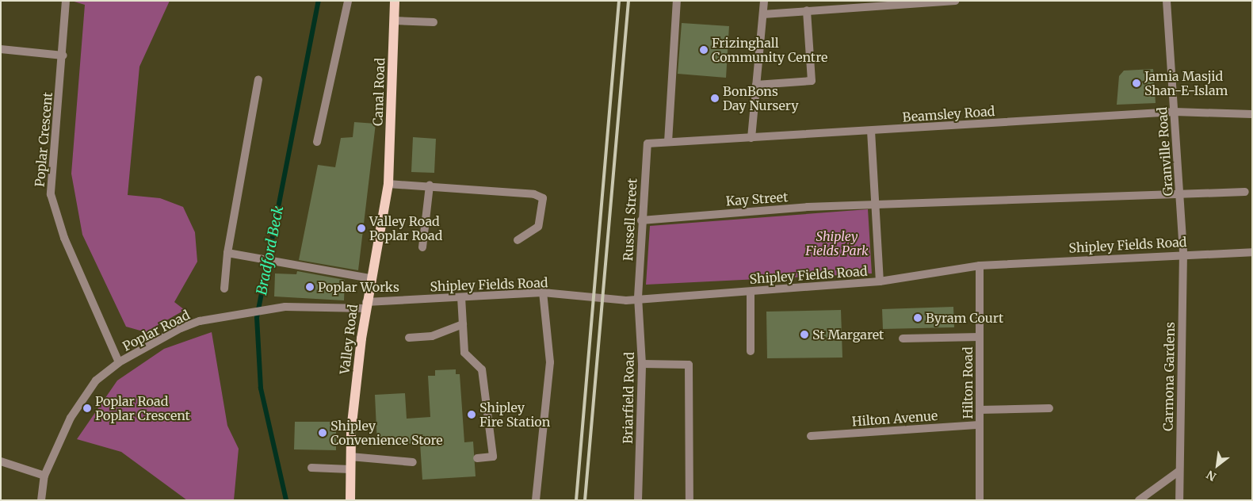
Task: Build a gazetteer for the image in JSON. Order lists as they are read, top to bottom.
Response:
{
  "streets": {
    "main road": ["Canal Road", "Valley Road"],
    "street": [
      "Beamsley Road",
      "Poplar Crescent",
      "Granville Road",
      "Kay Street",
      "Russell Street",
      "Shipley Fields Road",
      "Poplar Road",
      "Carmona Gardens",
      "Hilton Road",
      "Briarfield Road",
      "Hilton Avenue"
    ]
  },
  "crossings": [
    ["Canal Road", "Valley Road"],
    ["Beamsley Road", "Granville Road"],
    ["Beamsley Road", "Russell Street"],
    ["Poplar Crescent", "Poplar Road"],
    ["Granville Road", "Kay Street"],
    ["Granville Road", "Shipley Fields Road"],
    ["Granville Road", "Carmona Gardens"],
    ["Kay Street", "Russell Street"],
    ["Russell Street", "Shipley Fields Road"],
    ["Russell Street", "Briarfield Road"],
    ["Shipley Fields Road", "Poplar Road"],
    ["Shipley Fields Road", "Valley Road"],
    ["Shipley Fields Road", "Carmona Gardens"],
    ["Shipley Fields Road", "Hilton Road"],
    ["Shipley Fields Road", "Briarfield Road"],
    ["Poplar Road", "Valley Road"],
    ["Hilton Road", "Hilton Avenue"]
  ],
  "water": ["Bradford Beck"],
  "parks": ["Shipley Fields Park"],
  "places": [
    "Frizinghall Community Centre",
    "Jamia Masjid Shan-E-Islam",
    "BonBons Day Nursery",
    "Valley Road Poplar Road",
    "Poplar Works",
    "Byram Court",
    "St Margaret",
    "Poplar Road Poplar Crescent",
    "Shipley Fire Station",
    "Shipley Convenience Store"
  ],
  "north": "bottom left"
}
